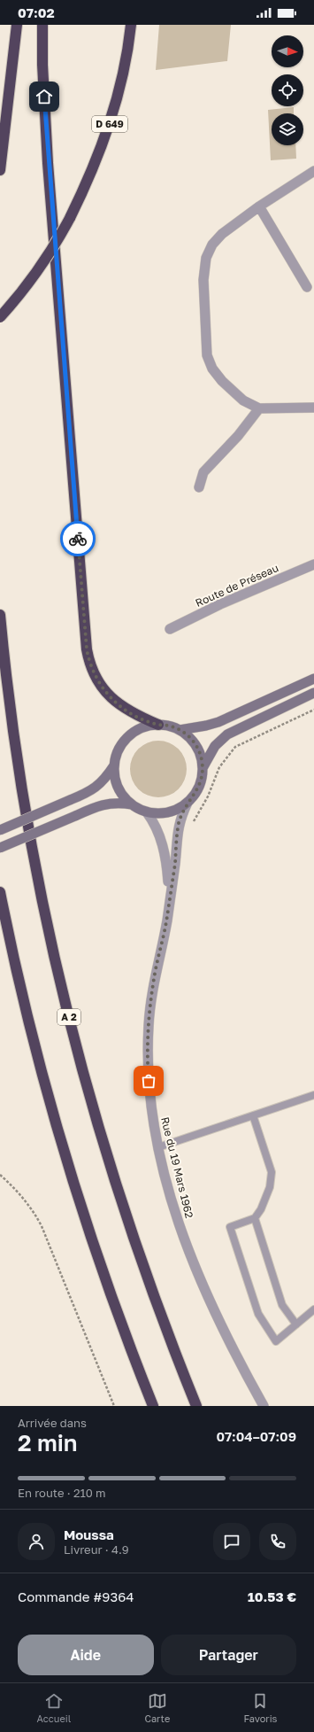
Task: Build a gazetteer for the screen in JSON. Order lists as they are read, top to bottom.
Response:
{
  "streets": {
    "highway": ["D 649", "A 2"],
    "street": ["Route de Préseau", "Rue du 19 Mars 1962"]
  },
  "north": "right",
  "page": {
    "status": "07:02",
    "heading": ["2 min", "Arrivée dans", "07:04–07:09"],
    "panel": [
      "Moussa",
      "Livreur · 4.9",
      "Commande #9364",
      "10.53 €"
    ],
    "bar": "En route · 210 m",
    "buttons": ["Aide", "Partager"],
    "tabs": ["Accueil", "Carte", "Favoris"]
  }
}
